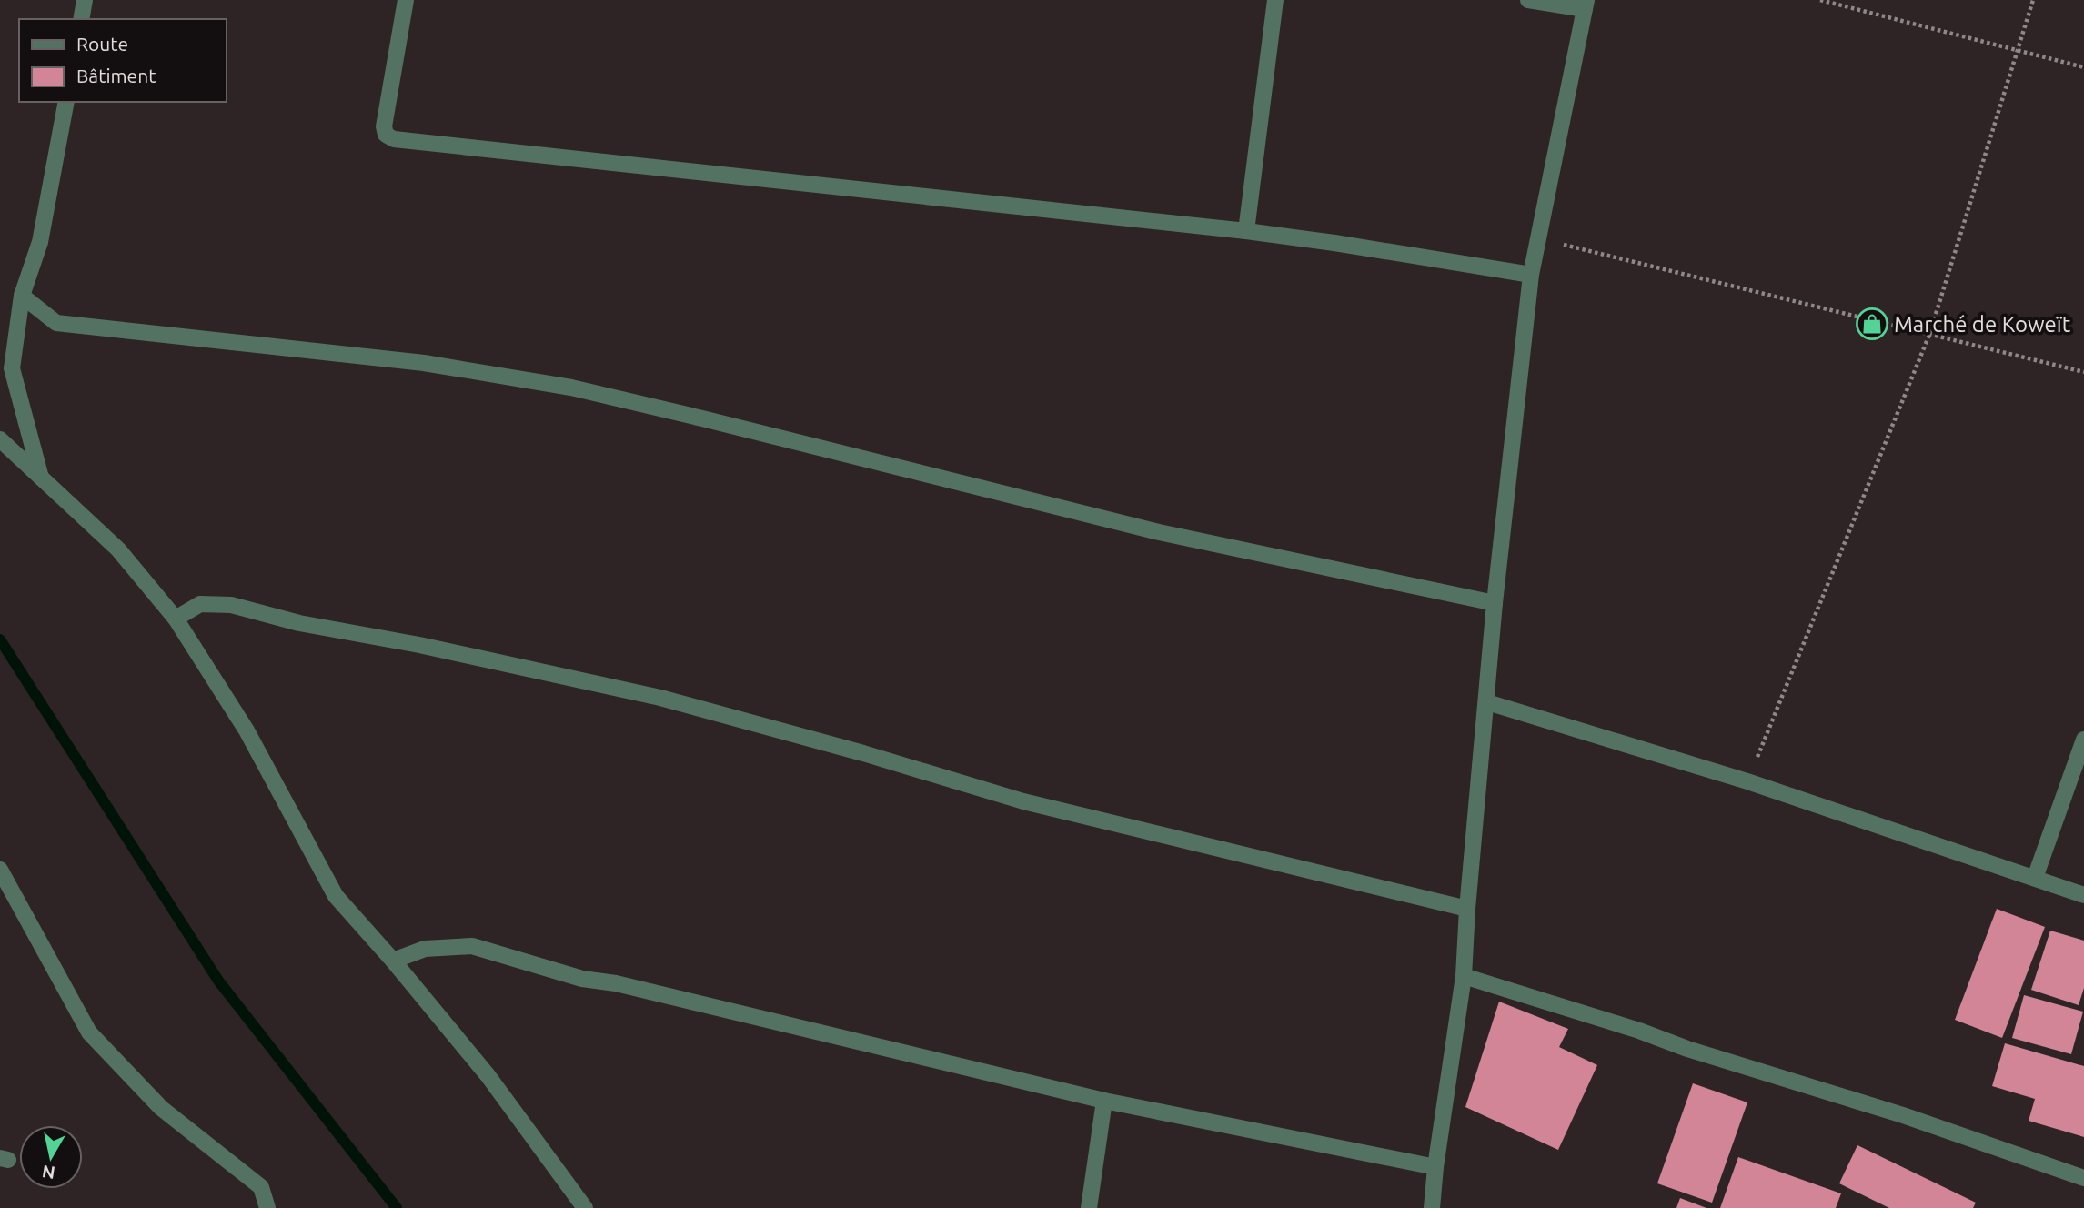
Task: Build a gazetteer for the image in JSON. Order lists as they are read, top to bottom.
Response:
{
  "places": {
    "shop": ["Marché de Koweït"]
  },
  "legend": ["Route", "Bâtiment"],
  "north": "bottom"
}
